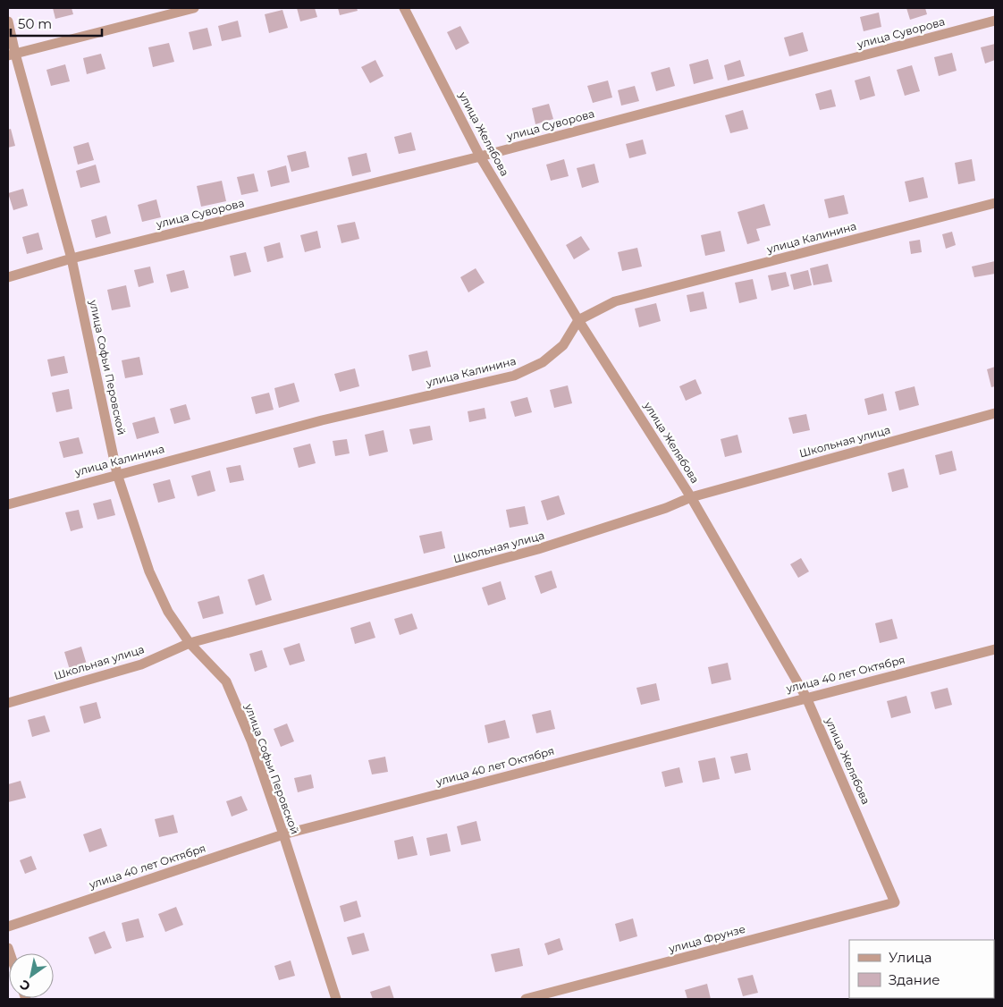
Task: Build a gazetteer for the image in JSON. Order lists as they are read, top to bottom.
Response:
{
  "streets": {
    "street": [
      "улица Суворова",
      "улица Желябова",
      "улица Калинина",
      "улица Софьи Перовской",
      "Школьная улица",
      "улица 40 лет Октября",
      "улица Фрунзе"
    ]
  },
  "crossings": [
    ["улица Суворова", "улица Желябова"],
    ["улица Суворова", "улица Софьи Перовской"],
    ["улица Желябова", "улица Калинина"],
    ["улица Желябова", "Школьная улица"],
    ["улица Желябова", "улица 40 лет Октября"],
    ["улица Желябова", "улица Фрунзе"],
    ["улица Калинина", "улица Софьи Перовской"],
    ["улица Софьи Перовской", "Школьная улица"],
    ["улица Софьи Перовской", "улица 40 лет Октября"]
  ],
  "legend": ["Улица", "Здание"],
  "scale_bar": "50 m",
  "north": "bottom left"
}
